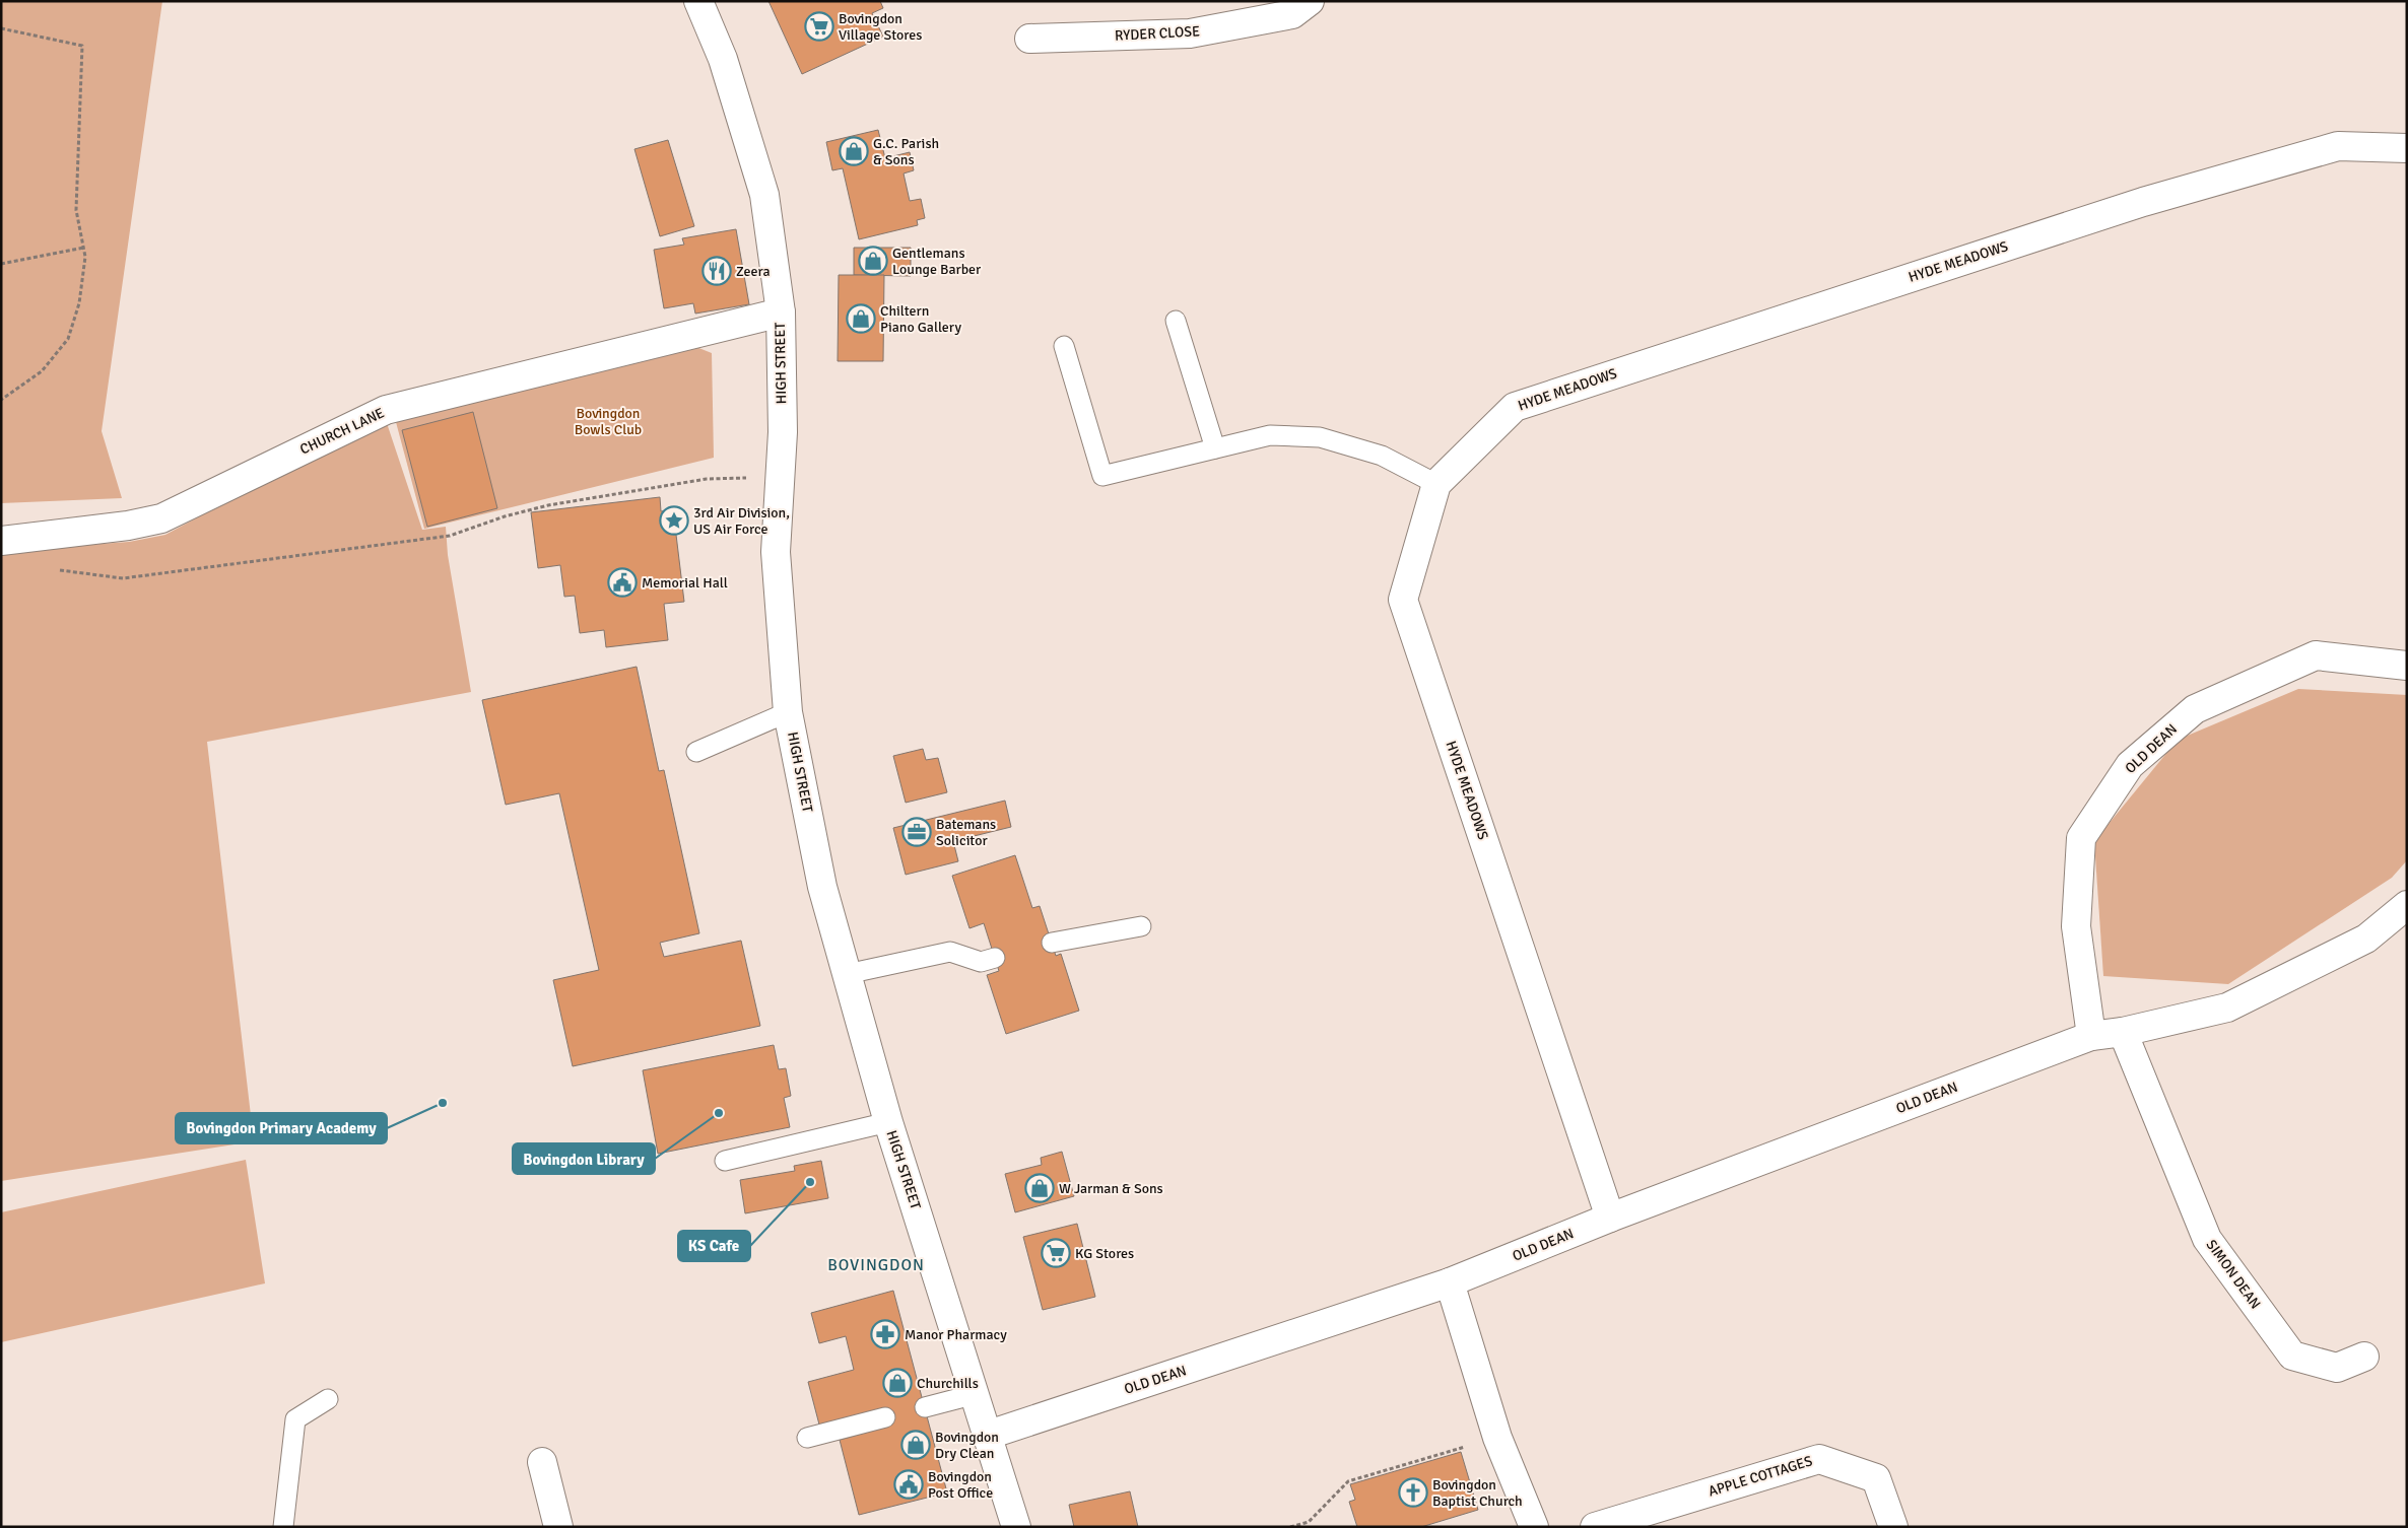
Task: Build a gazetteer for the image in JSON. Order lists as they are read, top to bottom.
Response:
{
  "streets": {
    "street": [
      "RYDER CLOSE",
      "HYDE MEADOWS",
      "HIGH STREET",
      "CHURCH LANE",
      "OLD DEAN",
      "SIMON DEAN",
      "APPLE COTTAGES"
    ]
  },
  "crossings": [
    ["HYDE MEADOWS", "OLD DEAN"],
    ["HIGH STREET", "CHURCH LANE"],
    ["HIGH STREET", "OLD DEAN"],
    ["OLD DEAN", "SIMON DEAN"]
  ],
  "districts": ["BOVINGDON"],
  "parks": ["Bovingdon Bowls Club"],
  "places": {
    "supermarket": ["Bovingdon Village Stores", "KG Stores"],
    "shop": [
      "G.C. Parish & Sons",
      "Gentlemans Lounge Barber",
      "Chiltern Piano Gallery",
      "W Jarman & Sons",
      "Churchills",
      "Bovingdon Dry Clean"
    ],
    "restaurant": ["Zeera"],
    "place": ["3rd Air Division, US Air Force"],
    "public building": ["Memorial Hall", "Bovingdon Post Office"],
    "office": ["Batemans Solicitor"],
    "other": ["Bovingdon Primary Academy", "Bovingdon Library", "KS Cafe"],
    "pharmacy": ["Manor Pharmacy"],
    "church": ["Bovingdon Baptist Church"]
  }
}
